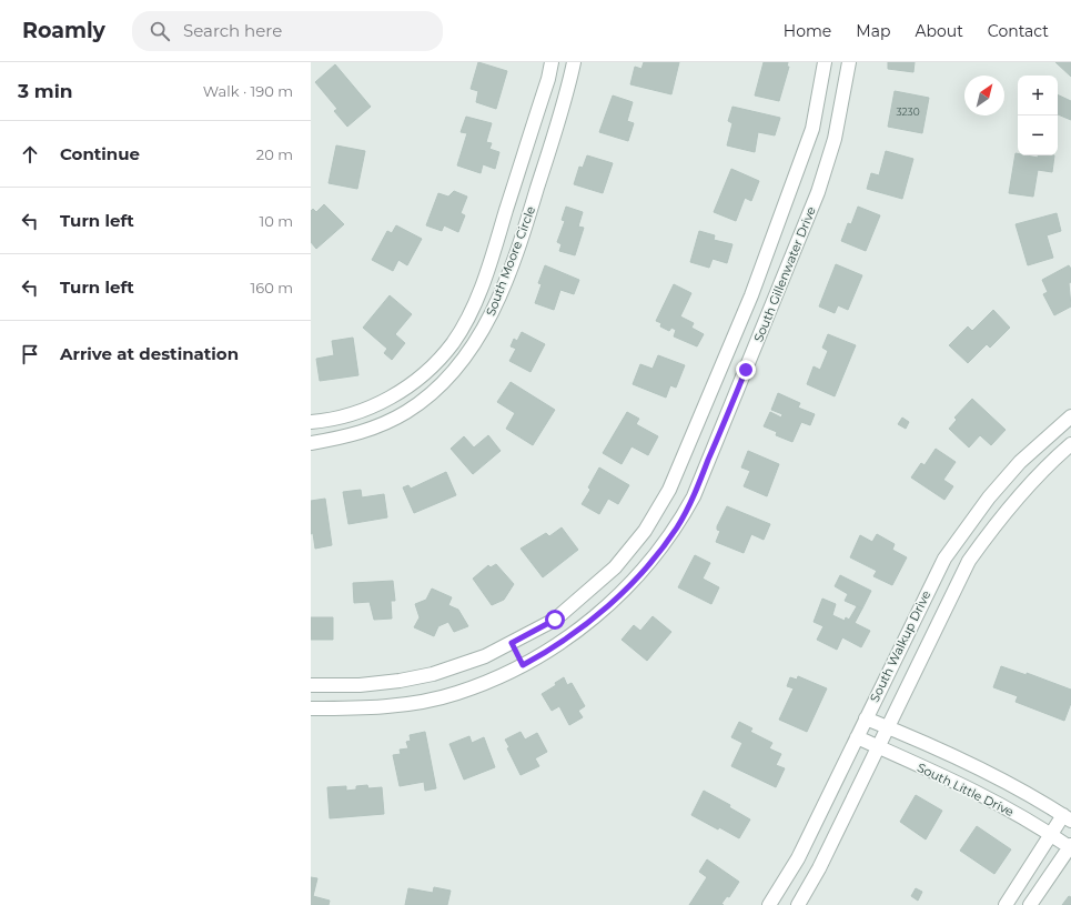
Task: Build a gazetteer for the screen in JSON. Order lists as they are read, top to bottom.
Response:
{
  "streets": {
    "street": [
      "South Moore Circle",
      "South Gillenwater Drive",
      "South Walkup Drive",
      "South Little Drive"
    ]
  },
  "crossings": [
    ["South Walkup Drive", "South Little Drive"]
  ],
  "house_numbers": ["3230"],
  "north": "top right",
  "page": {
    "header": "Roamly",
    "search": "Search here",
    "nav": [
      "Home",
      "Map",
      "About",
      "Contact"
    ],
    "heading": ["3 min", "Walk · 190 m"],
    "map_buttons": ["+", "−"],
    "list": [
      ["Continue", "20 m"],
      ["Turn left", "10 m"],
      ["Turn left", "160 m"],
      "Arrive at destination"
    ]
  }
}
